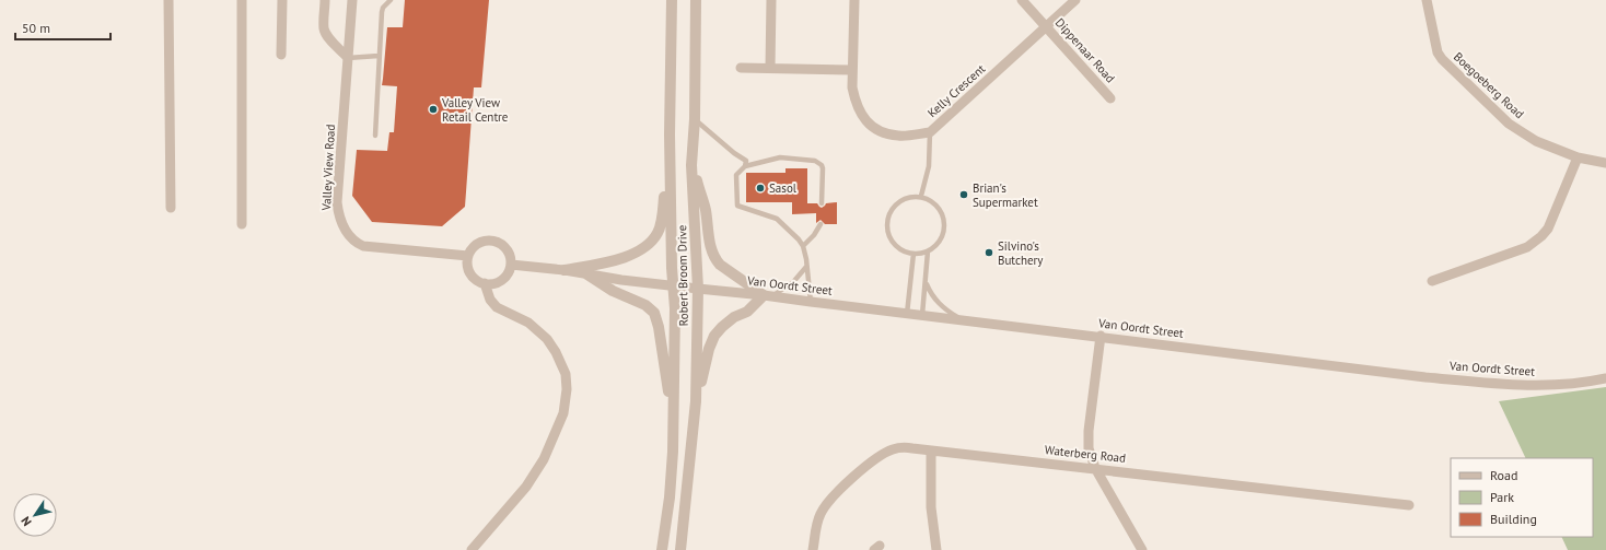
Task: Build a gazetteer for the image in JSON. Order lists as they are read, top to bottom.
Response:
{
  "streets": {
    "street": [
      "Dippenaar Road",
      "Boegoeberg Road",
      "Kelly Crescent",
      "Valley View Road",
      "Robert Broom Drive",
      "Van Oordt Street",
      "Waterberg Road"
    ]
  },
  "crossings": [
    ["Dippenaar Road", "Kelly Crescent"],
    ["Robert Broom Drive", "Van Oordt Street"]
  ],
  "places": [
    "Valley View Retail Centre",
    "Sasol",
    "Brian's Supermarket",
    "Silvino's Butchery"
  ],
  "legend": ["Road", "Park", "Building"],
  "scale_bar": "50 m",
  "north": "bottom left"
}
